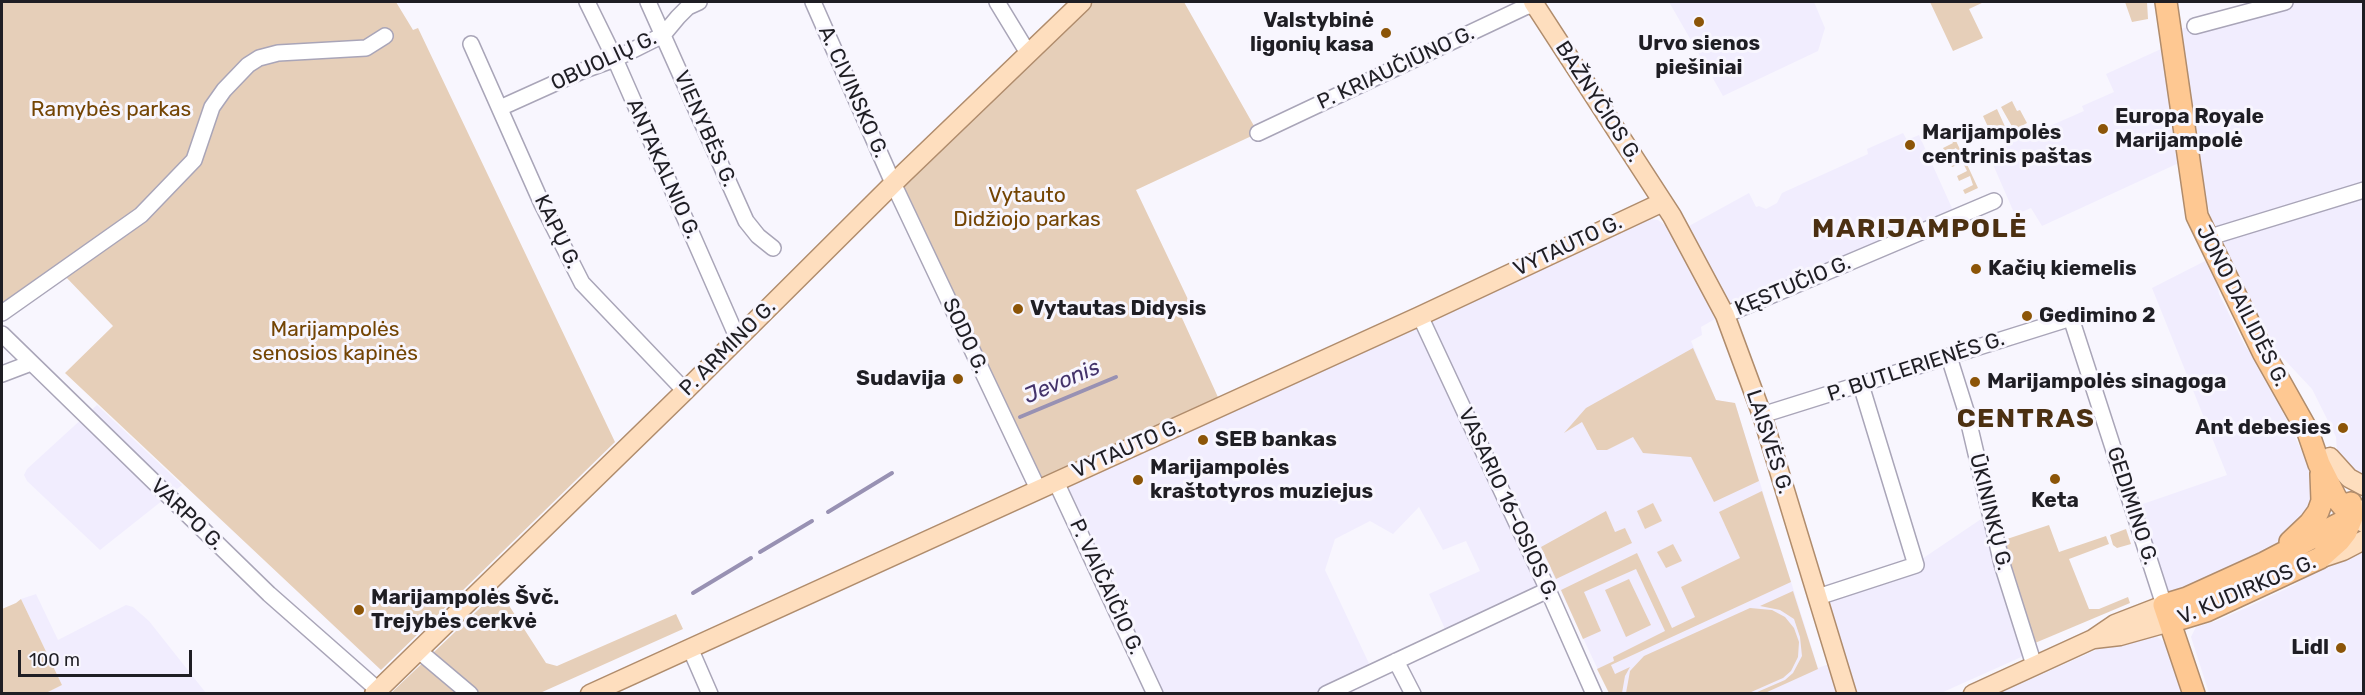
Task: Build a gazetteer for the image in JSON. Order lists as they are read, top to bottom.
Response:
{
  "streets": {
    "highway": ["JONO DAILIDĖS G.", "GEDIMINO G.", "V. KUDIRKOS G."],
    "main road": [
      "BAŽNYČIOS G.",
      "VYTAUTO G.",
      "P. ARMINO G.",
      "LAISVĖS G."
    ],
    "street": [
      "OBUOLIŲ G.",
      "P. KRIAUČIŪNO G.",
      "A. CIVINSKO G.",
      "VIENYBĖS G.",
      "ANTAKALNIO G.",
      "KAPŲ G.",
      "KĘSTUČIO G.",
      "SODO G.",
      "P. BUTLERIENĖS G.",
      "VASARIO 16-OSIOS G.",
      "ŪKININKŲ G.",
      "VARPO G.",
      "P. VAIČAIČIO G."
    ]
  },
  "crossings": [
    ["OBUOLIŲ G.", "VIENYBĖS G."],
    ["OBUOLIŲ G.", "ANTAKALNIO G."],
    ["OBUOLIŲ G.", "KAPŲ G."],
    ["P. KRIAUČIŪNO G.", "BAŽNYČIOS G."],
    ["A. CIVINSKO G.", "SODO G."],
    ["A. CIVINSKO G.", "P. ARMINO G."],
    ["BAŽNYČIOS G.", "VYTAUTO G."],
    ["BAŽNYČIOS G.", "LAISVĖS G."],
    ["ANTAKALNIO G.", "P. ARMINO G."],
    ["KAPŲ G.", "P. ARMINO G."],
    ["VYTAUTO G.", "SODO G."],
    ["VYTAUTO G.", "LAISVĖS G."],
    ["VYTAUTO G.", "VASARIO 16-OSIOS G."],
    ["VYTAUTO G.", "P. VAIČAIČIO G."],
    ["KĘSTUČIO G.", "LAISVĖS G."],
    ["SODO G.", "P. ARMINO G."],
    ["P. ARMINO G.", "VARPO G."],
    ["P. BUTLERIENĖS G.", "LAISVĖS G."],
    ["P. BUTLERIENĖS G.", "GEDIMINO G."],
    ["P. BUTLERIENĖS G.", "ŪKININKŲ G."],
    ["GEDIMINO G.", "V. KUDIRKOS G."],
    ["ŪKININKŲ G.", "V. KUDIRKOS G."]
  ],
  "districts": ["MARIJAMPOLĖ", "CENTRAS"],
  "water": ["Jevonis"],
  "parks": ["Ramybės parkas", "Vytauto Didžiojo parkas", "Marijampolės senosios kapinės"],
  "places": [
    "Urvo sienos piešiniai",
    "Valstybinė ligonių kasa",
    "Europa Royale Marijampolė",
    "Marijampolės centrinis paštas",
    "Kačių kiemelis",
    "Vytautas Didysis",
    "Gedimino 2",
    "Sudavija",
    "Marijampolės sinagoga",
    "Ant debesies",
    "SEB bankas",
    "Keta",
    "Marijampolės kraštotyros muziejus",
    "Marijampolės Švč. Trejybės cerkvė",
    "Lidl"
  ],
  "scale_bar": "100 m"
}
